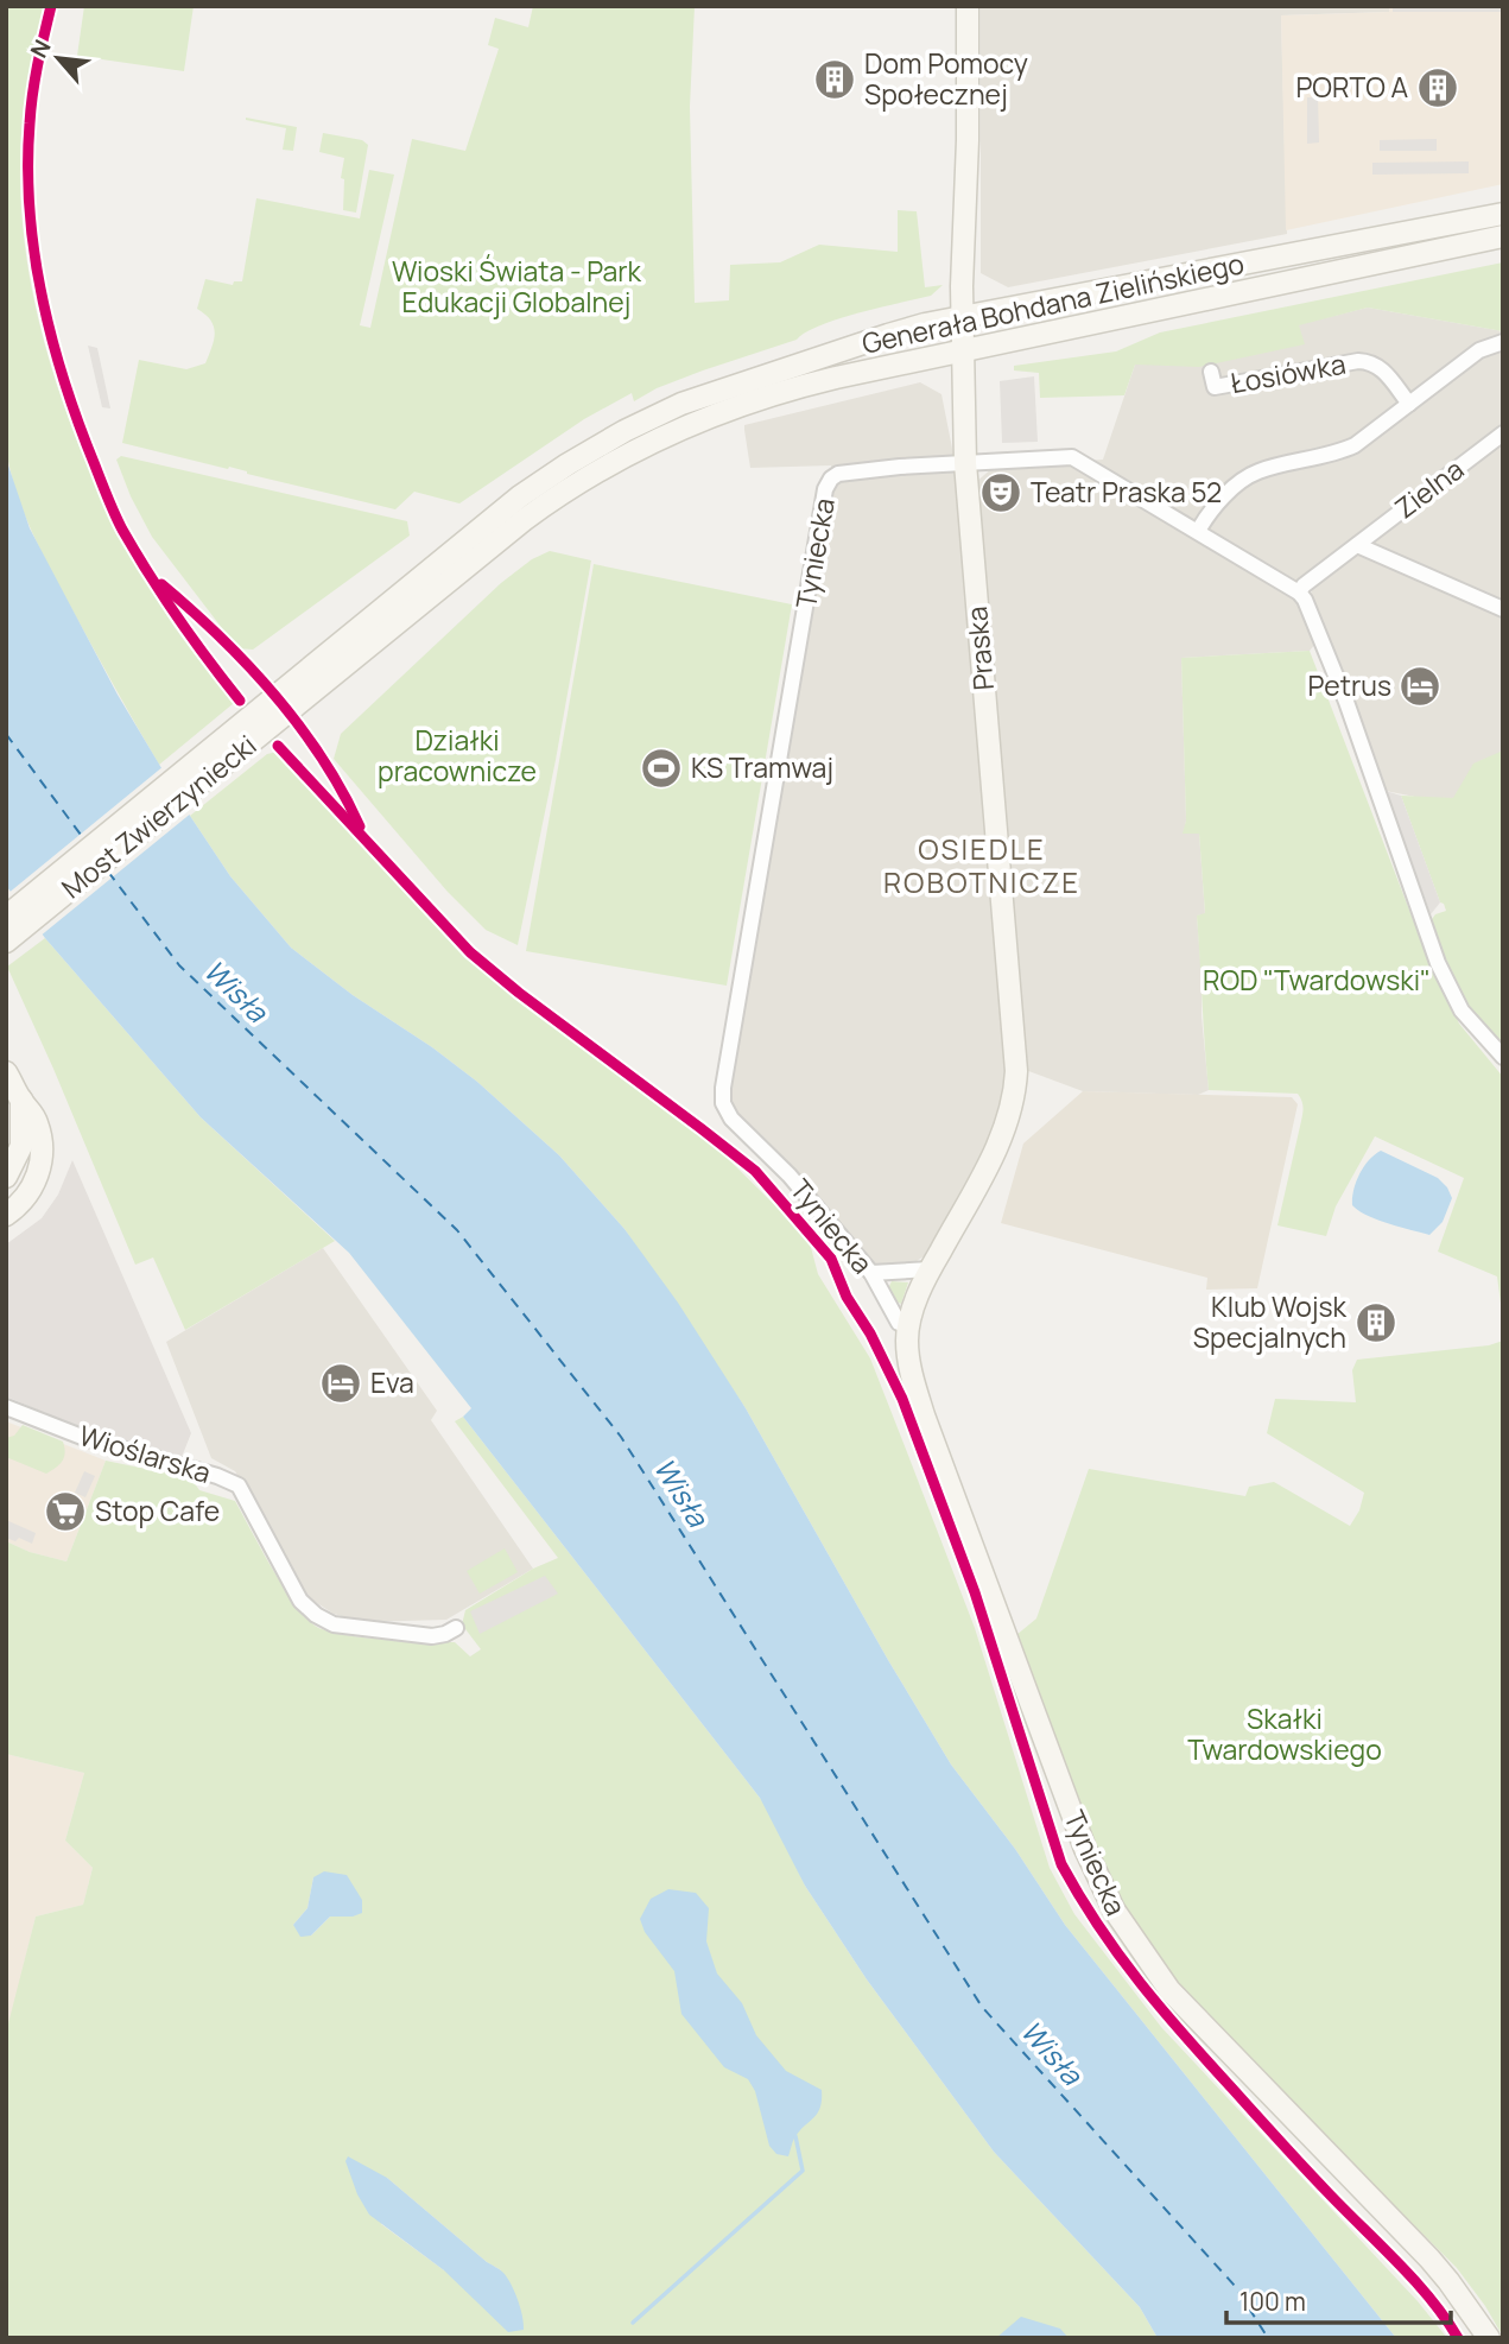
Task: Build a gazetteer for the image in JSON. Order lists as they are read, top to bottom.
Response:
{
  "streets": {
    "main road": [
      "Generała Bohdana Zielińskiego",
      "Tyniecka",
      "Praska",
      "Most Zwierzyniecki"
    ],
    "street": ["Łosiówka", "Zielna", "Wioślarska"]
  },
  "crossings": [
    ["Generała Bohdana Zielińskiego", "Praska"],
    ["Generała Bohdana Zielińskiego", "Most Zwierzyniecki"],
    ["Tyniecka", "Praska"]
  ],
  "districts": ["OSIEDLE ROBOTNICZE"],
  "water": ["Wisła"],
  "parks": [
    "Wioski Świata - Park Edukacji Globalnej",
    "Działki pracownicze",
    "ROD \"Twardowski\"",
    "Skałki Twardowskiego"
  ],
  "places": {
    "building": ["Dom Pomocy Społecznej", "PORTO A", "Klub Wojsk Specjalnych"],
    "theatre": ["Teatr Praska 52"],
    "hotel": ["Petrus", "Eva"],
    "sports": ["KS Tramwaj"],
    "supermarket": ["Stop Cafe"]
  },
  "scale_bar": "100 m",
  "north": "top left"
}
